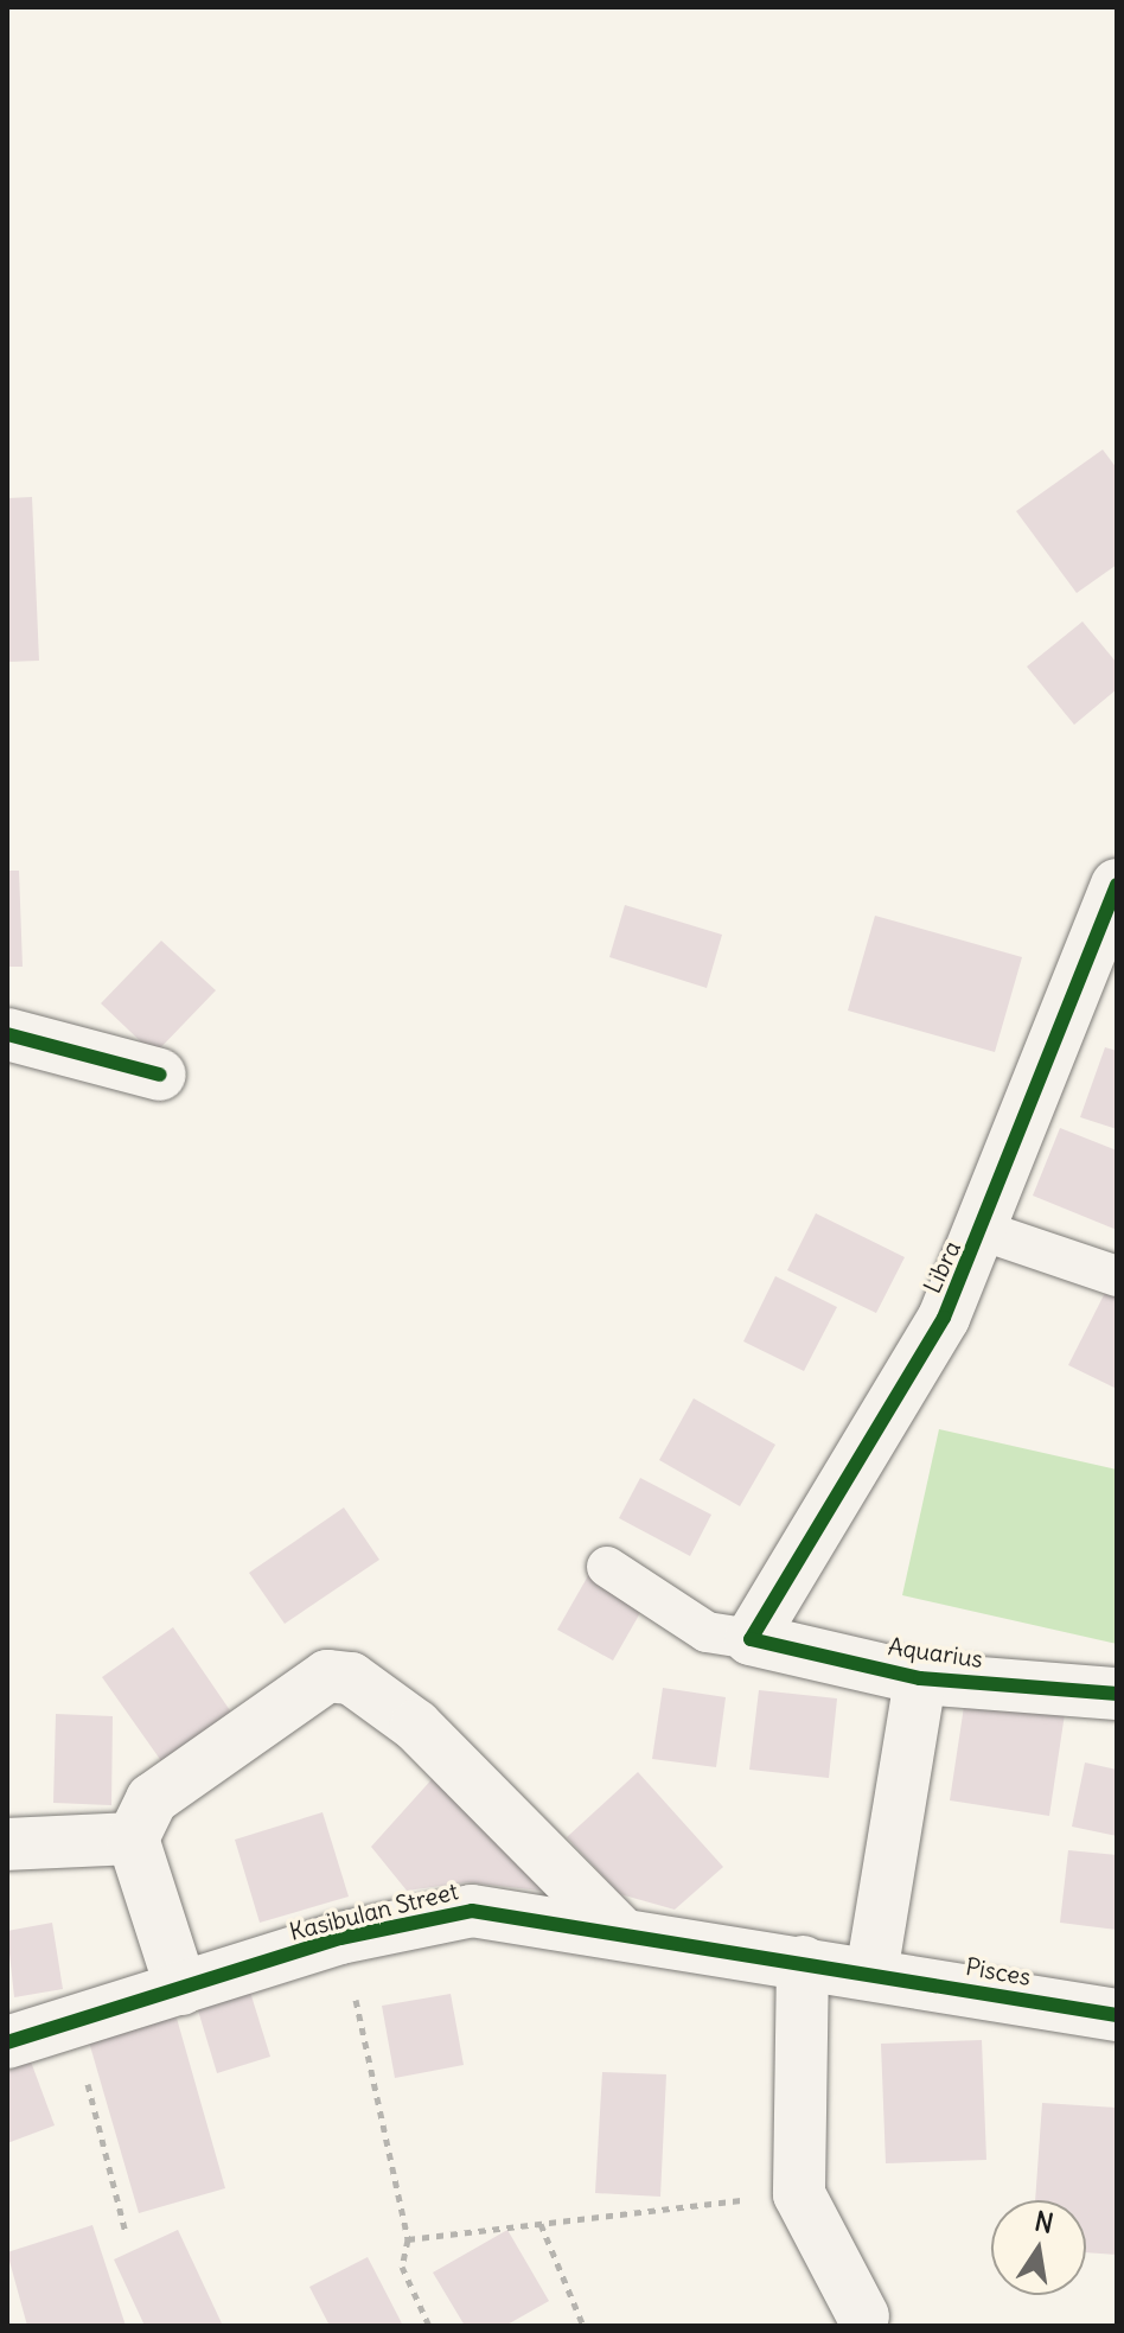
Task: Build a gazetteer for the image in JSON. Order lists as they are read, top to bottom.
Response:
{
  "streets": {
    "street": [
      "Libra",
      "Aquarius",
      "Kasibulan Street",
      "Pisces"
    ]
  },
  "crossings": [
    ["Libra", "Aquarius"],
    ["Kasibulan Street", "Pisces"]
  ],
  "north": "top"
}
